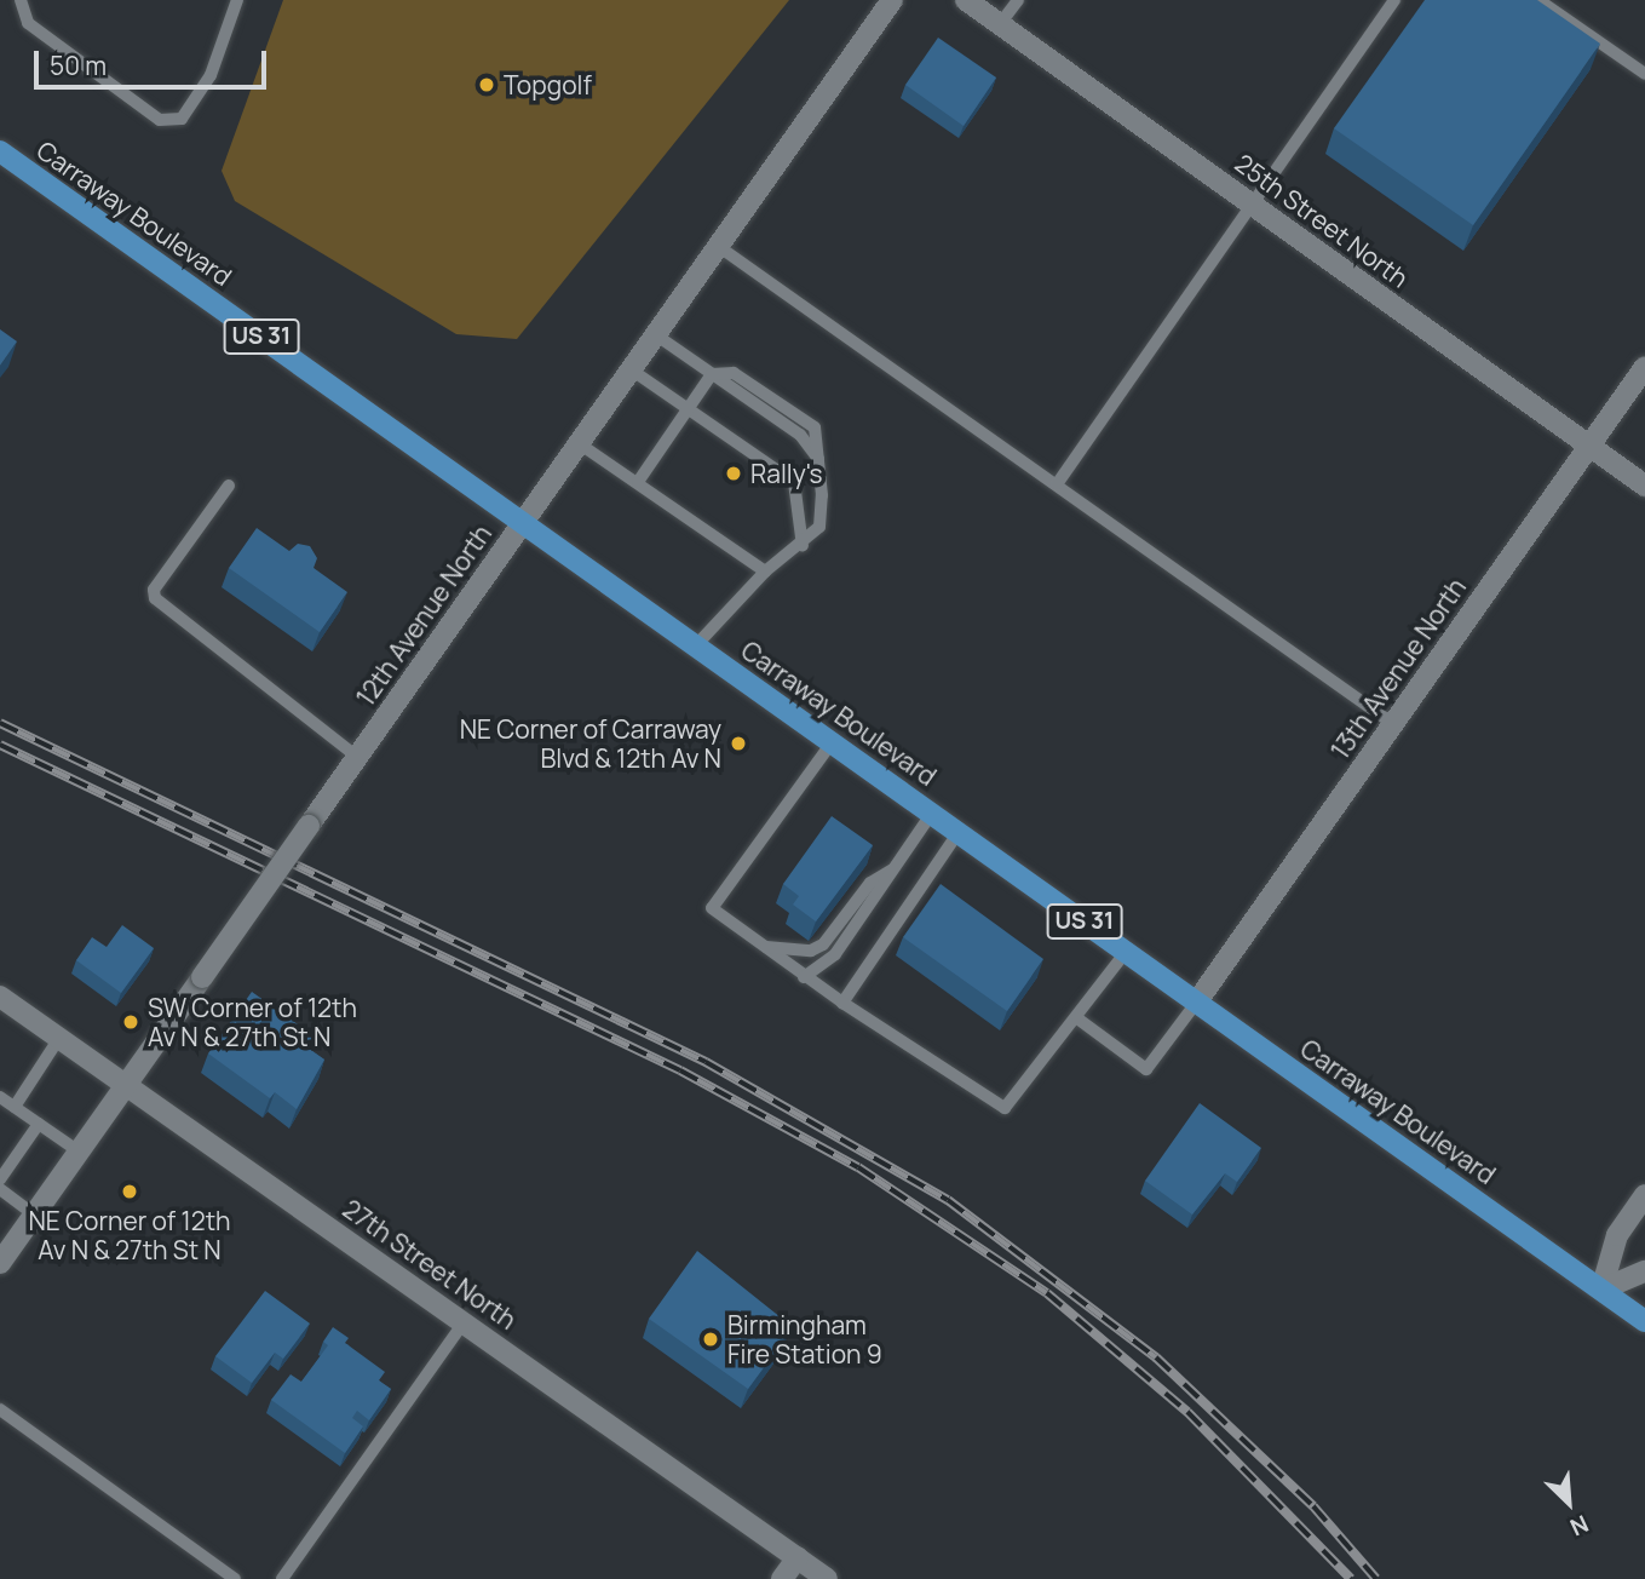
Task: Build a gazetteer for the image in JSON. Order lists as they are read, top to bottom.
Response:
{
  "streets": {
    "main road": ["Carraway Boulevard", "US 31"],
    "street": [
      "25th Street North",
      "12th Avenue North",
      "13th Avenue North",
      "27th Street North"
    ]
  },
  "crossings": [
    ["Carraway Boulevard", "12th Avenue North"],
    ["Carraway Boulevard", "13th Avenue North"],
    ["25th Street North", "13th Avenue North"],
    ["12th Avenue North", "27th Street North"]
  ],
  "places": [
    "Topgolf",
    "Rally's",
    "NE Corner of Carraway Blvd & 12th Av N",
    "SW Corner of 12th Av N & 27th St N",
    "NE Corner of 12th Av N & 27th St N",
    "Birmingham Fire Station 9"
  ],
  "scale_bar": "50 m",
  "north": "bottom right"
}
